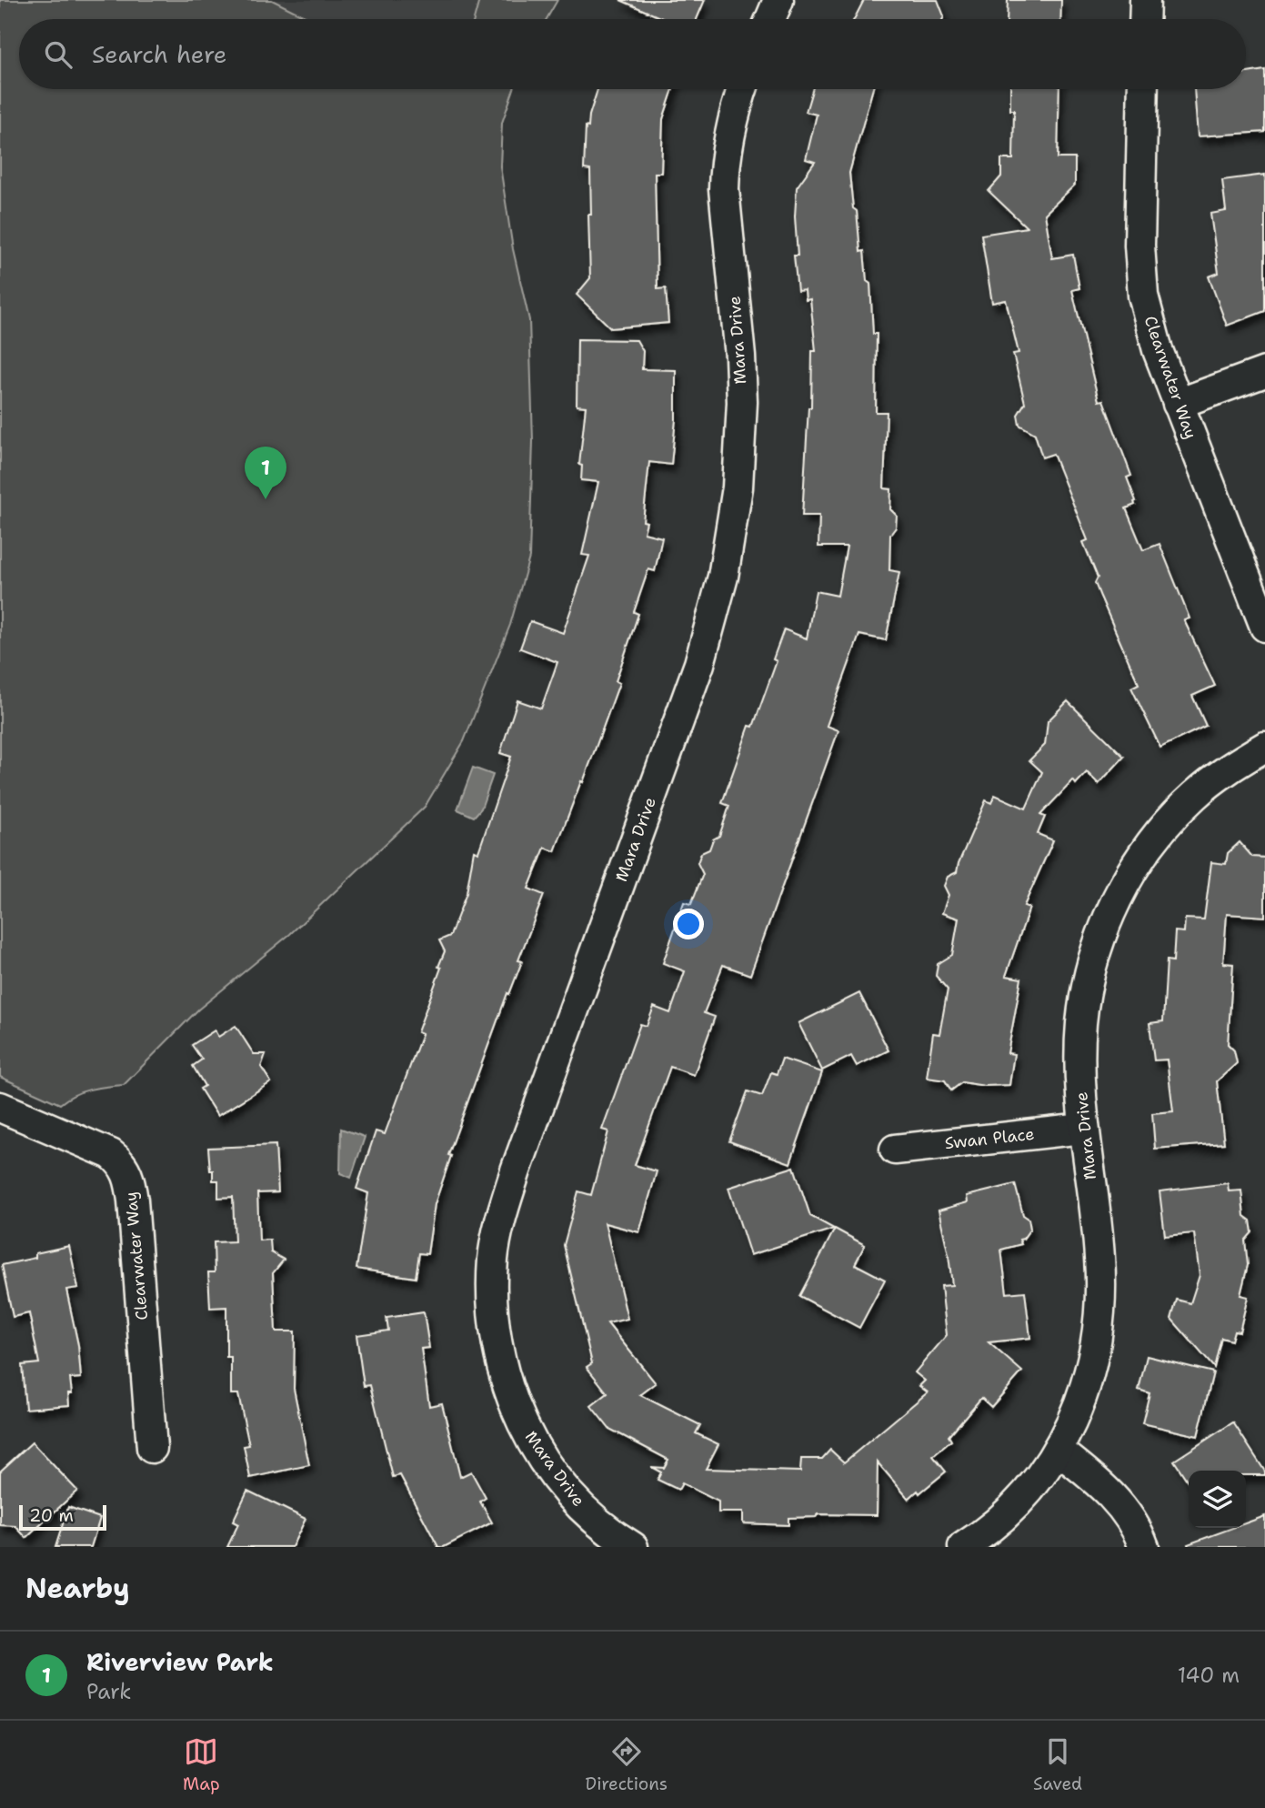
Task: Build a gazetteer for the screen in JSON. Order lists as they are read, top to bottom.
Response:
{
  "streets": {
    "street": ["Mara Drive", "Clearwater Way", "Swan Place"]
  },
  "crossings": [
    ["Mara Drive", "Swan Place"]
  ],
  "scale_bar": "20 m",
  "page": {
    "search": "Search here",
    "pins": "1",
    "scale": "20 m",
    "heading": "Nearby",
    "list": [
      {
        "mark": "1",
        "name": "Riverview Park",
        "note": "Park",
        "value": "140 m"
      }
    ],
    "nav": ["Map", "Directions", "Saved"]
  }
}
